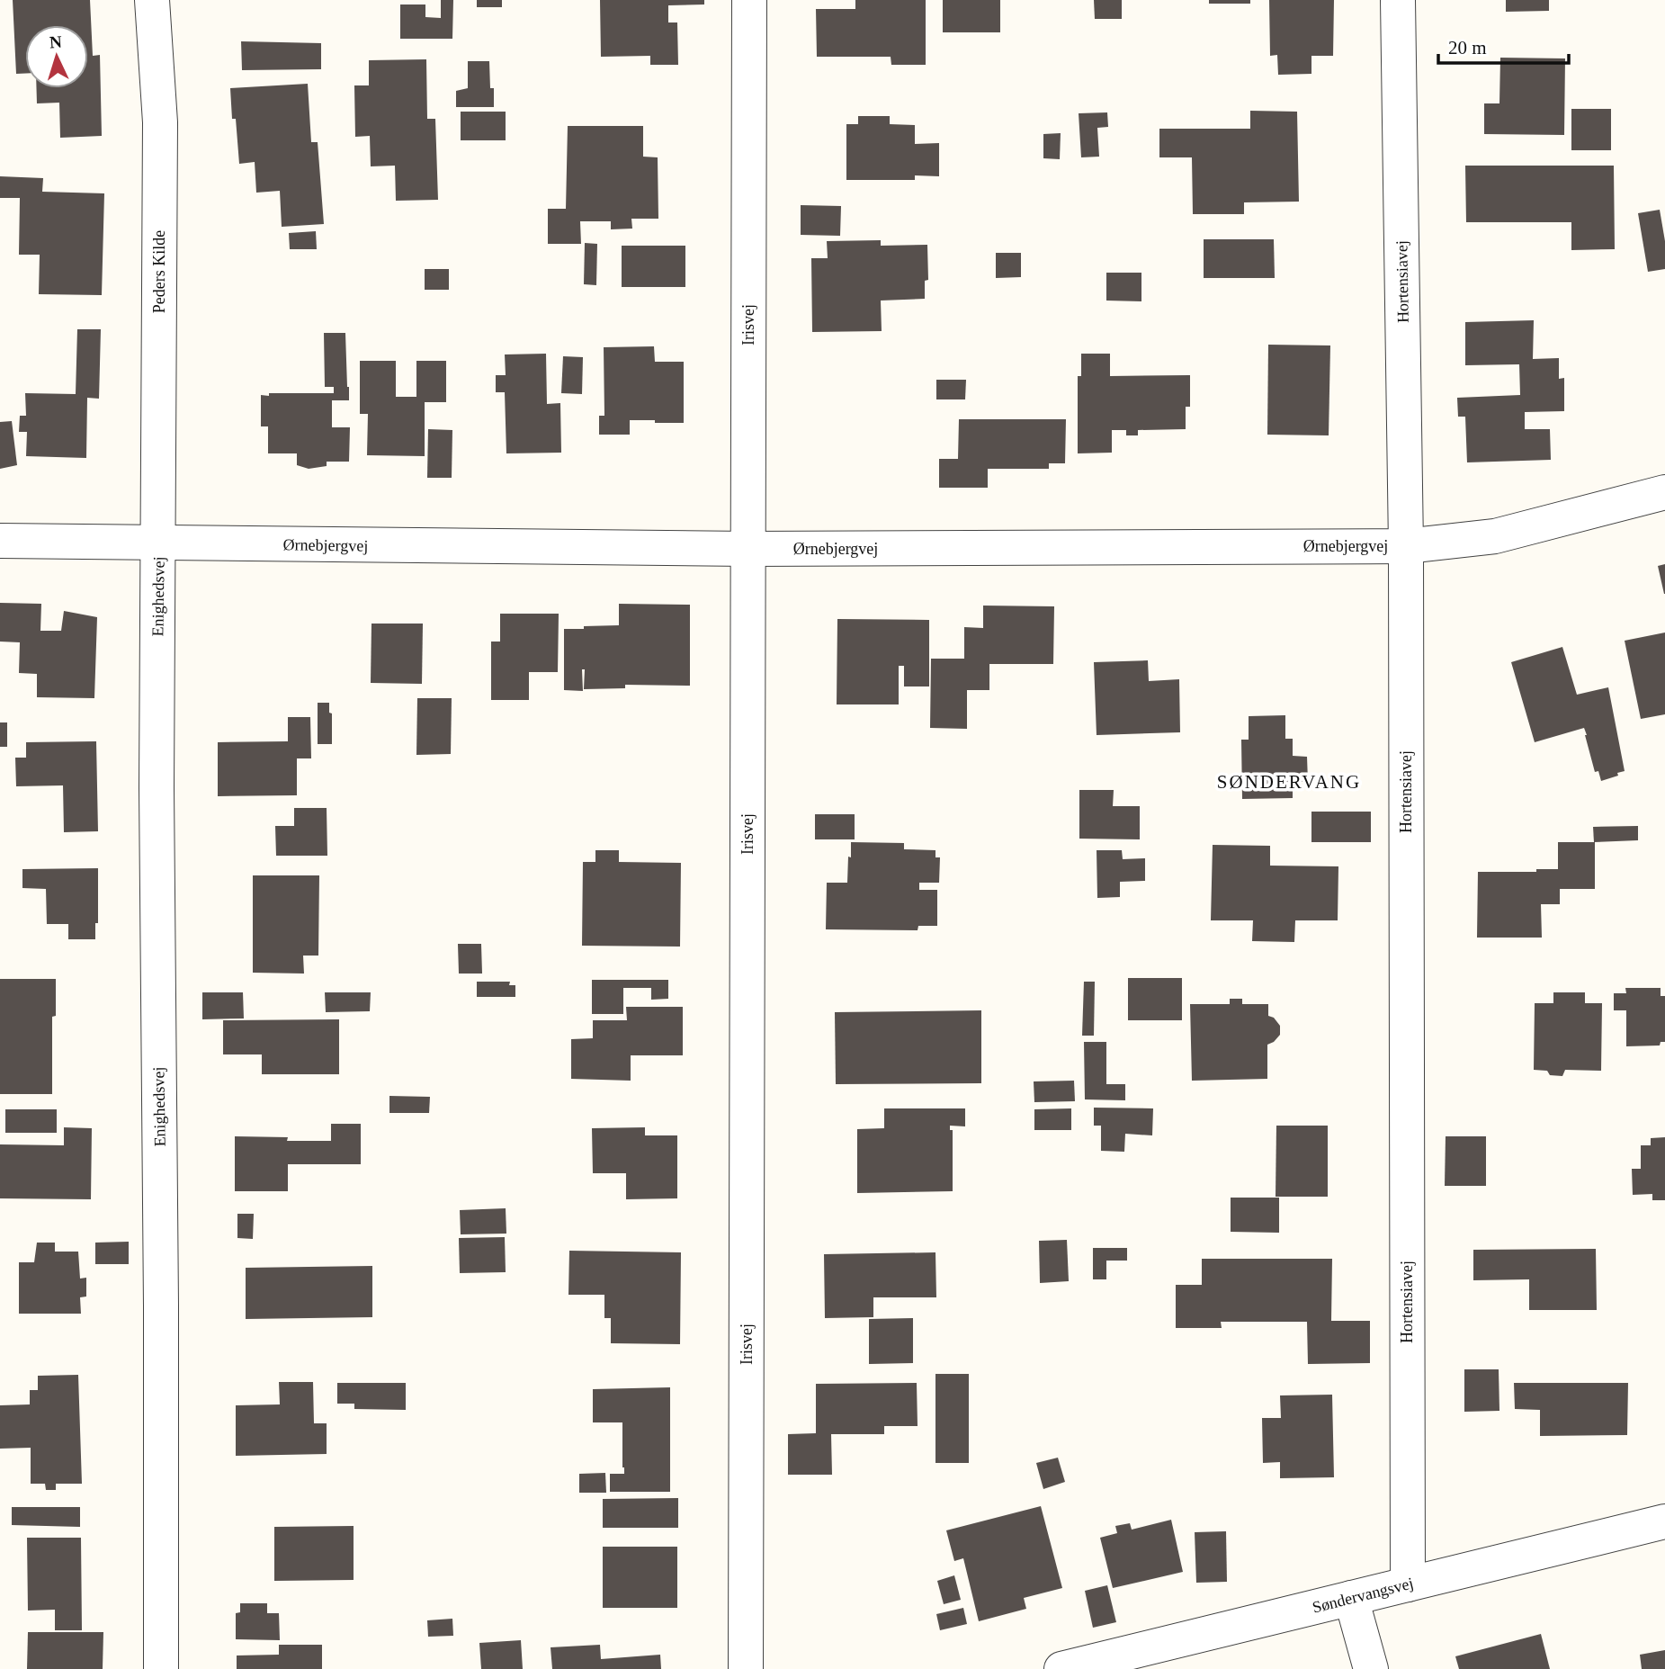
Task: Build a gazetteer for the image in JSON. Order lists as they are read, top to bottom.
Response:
{
  "streets": {
    "street": [
      "Peders Kilde",
      "Hortensiavej",
      "Irisvej",
      "Ørnebjergvej",
      "Enighedsvej",
      "Søndervangsvej"
    ]
  },
  "crossings": [
    ["Peders Kilde", "Ørnebjergvej"],
    ["Peders Kilde", "Enighedsvej"],
    ["Hortensiavej", "Ørnebjergvej"],
    ["Hortensiavej", "Søndervangsvej"],
    ["Irisvej", "Ørnebjergvej"],
    ["Ørnebjergvej", "Enighedsvej"]
  ],
  "districts": ["SØNDERVANG"],
  "scale_bar": "20 m",
  "north": "top"
}
